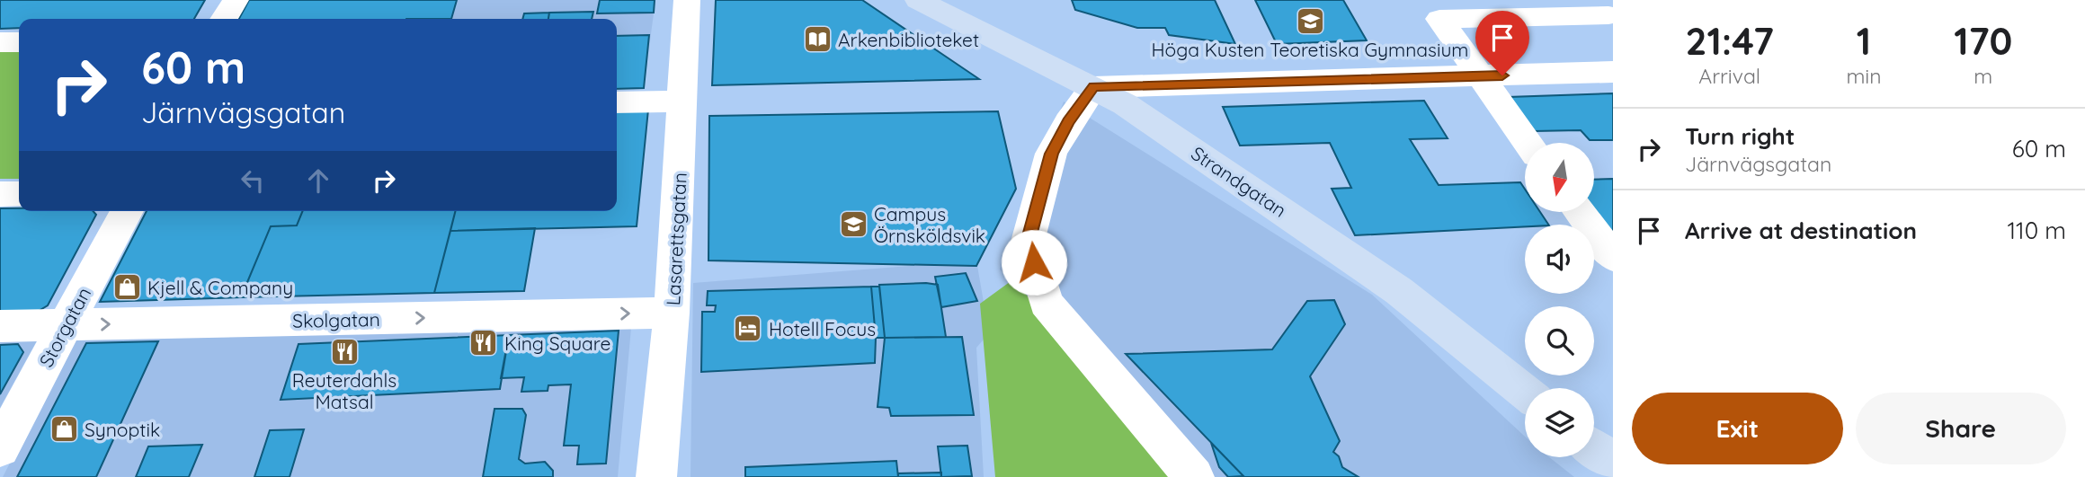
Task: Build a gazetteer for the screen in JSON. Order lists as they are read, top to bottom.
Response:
{
  "streets": {
    "main road": ["Strandgatan"],
    "street": ["Lasarettsgatan", "Skolgatan", "Storgatan"]
  },
  "crossings": [
    ["Lasarettsgatan", "Skolgatan"],
    ["Skolgatan", "Storgatan"]
  ],
  "one_way": ["Skolgatan"],
  "places": {
    "school or university": ["Höga Kusten Teoretiska Gymnasium", "Campus Örnsköldsvik"],
    "library": ["Arkenbiblioteket"],
    "shop": ["Kjell & Company", "Synoptik"],
    "hotel": ["Hotell Focus"],
    "restaurant": ["King Square", "Reuterdahls Matsal"]
  },
  "north": "bottom",
  "page": {
    "eta": [
      "21:47",
      "Arrival",
      "1",
      "min",
      "170",
      "m"
    ],
    "turn": ["60 m", "Järnvägsgatan"],
    "list": [
      {
        "name": "Turn right",
        "note": "Järnvägsgatan",
        "value": "60 m"
      },
      {
        "name": "Arrive at destination",
        "value": "110 m"
      }
    ],
    "buttons": ["Exit", "Share"]
  }
}
